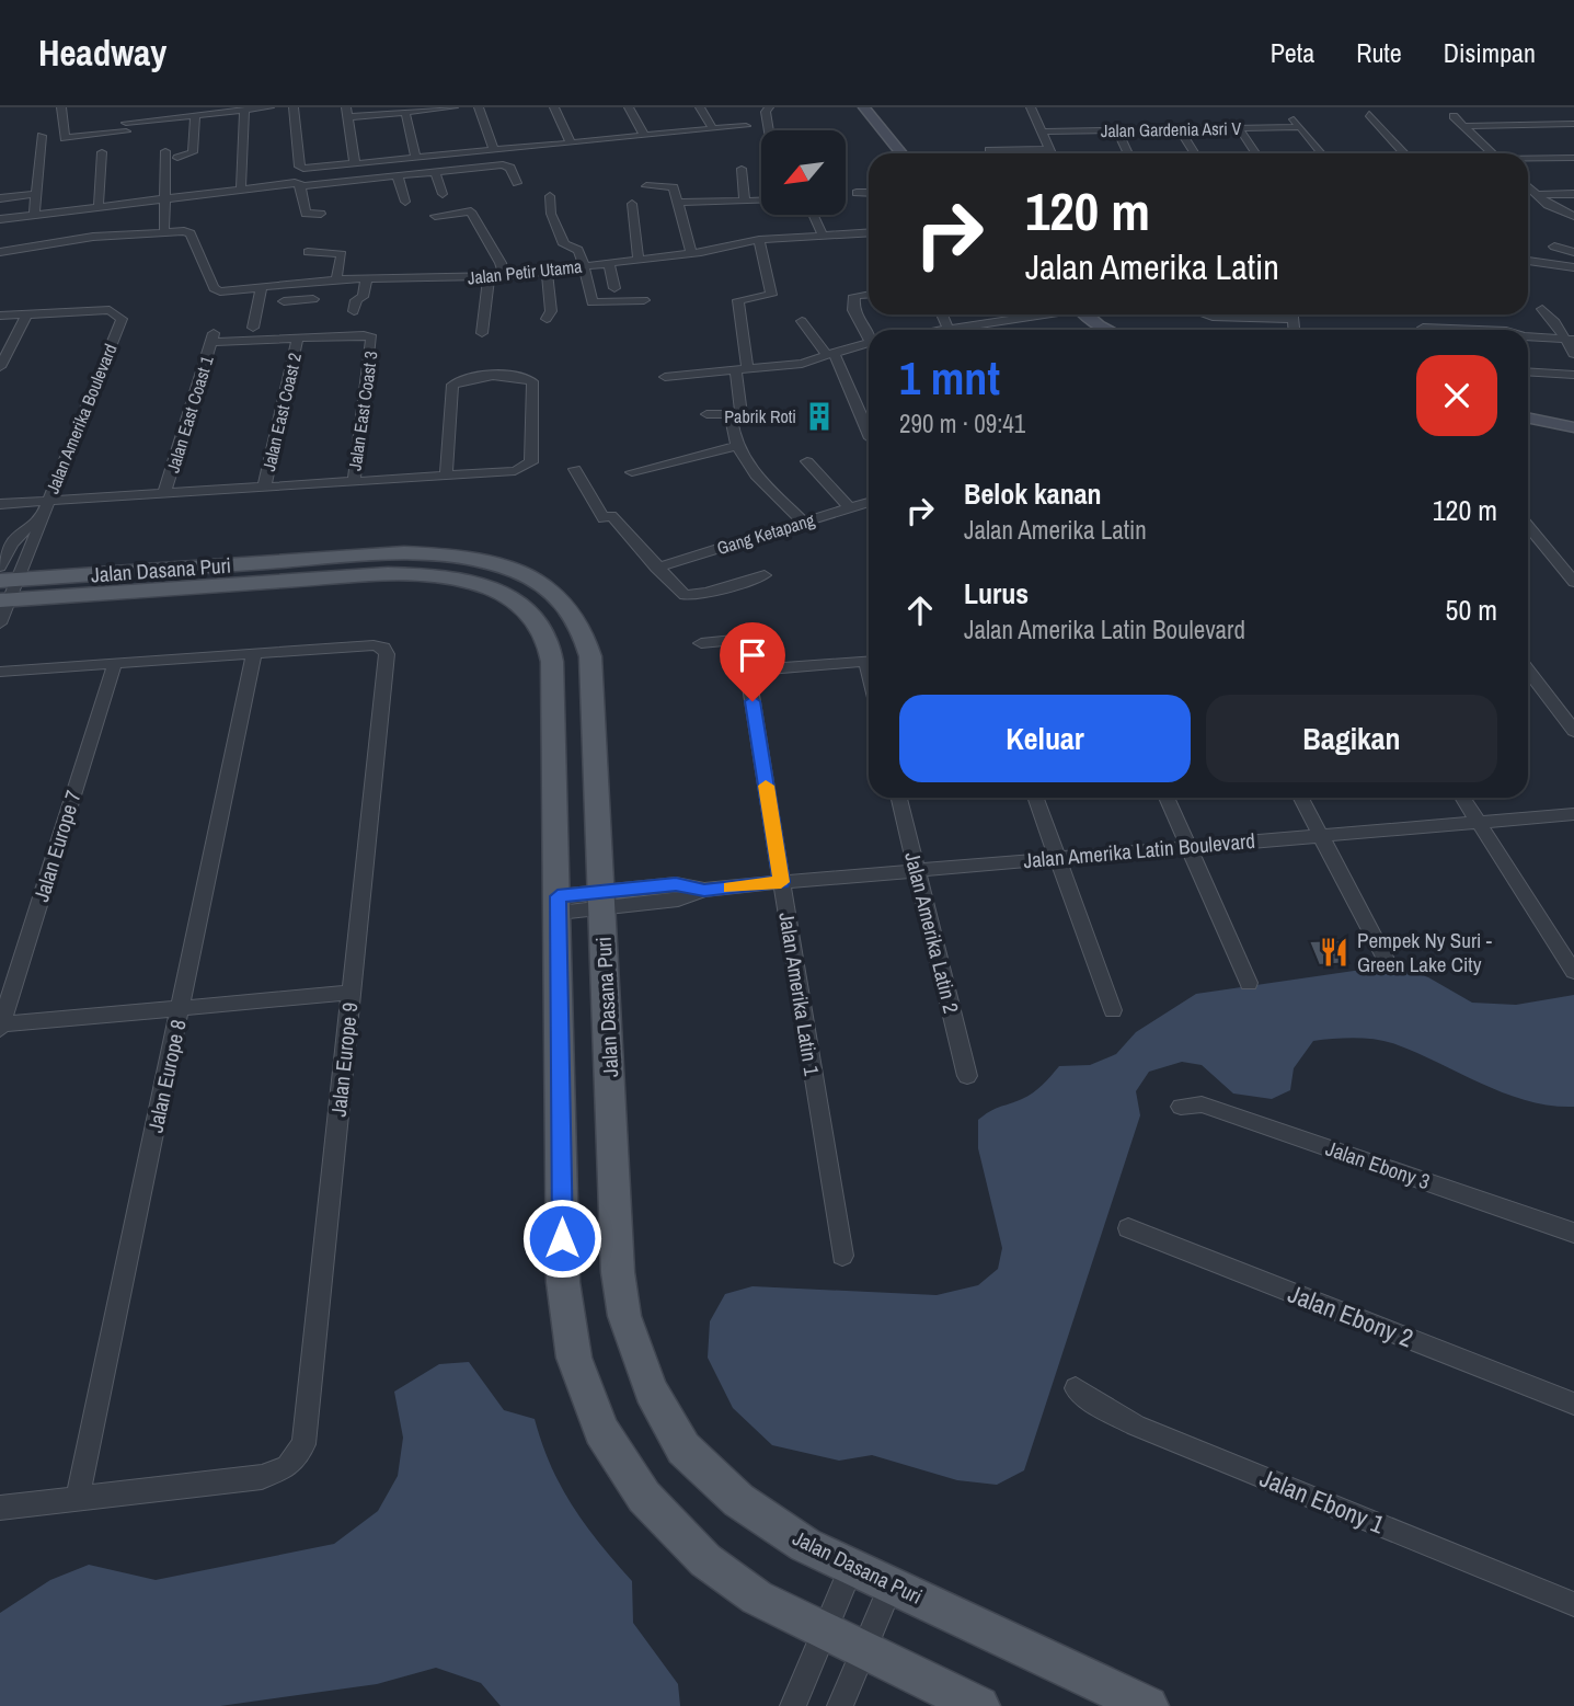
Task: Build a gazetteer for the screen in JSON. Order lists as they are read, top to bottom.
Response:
{
  "streets": {
    "main road": ["Jalan Dasana Puri"],
    "street": [
      "Jalan Gardenia Asri V",
      "Jalan Petir Utama",
      "Jalan East Coast 3",
      "Jalan East Coast 2",
      "Jalan East Coast 1",
      "Jalan Amerika Boulevard",
      "Gang Ketapang",
      "Jalan Europe 7",
      "Jalan Amerika Latin Boulevard",
      "Jalan Amerika Latin 2",
      "Jalan Amerika Latin 1",
      "Jalan Europe 9",
      "Jalan Europe 8",
      "Jalan Ebony 3",
      "Jalan Ebony 2",
      "Jalan Ebony 1"
    ]
  },
  "crossings": [
    ["Jalan East Coast 3", "Jalan East Coast 2"],
    ["Jalan East Coast 3", "Jalan East Coast 1"],
    ["Jalan East Coast 2", "Jalan East Coast 1"],
    ["Jalan Amerika Boulevard", "Jalan Dasana Puri"],
    ["Jalan Amerika Latin Boulevard", "Jalan Amerika Latin 2"],
    ["Jalan Amerika Latin Boulevard", "Jalan Amerika Latin 1"],
    ["Jalan Europe 9", "Jalan Europe 8"]
  ],
  "places": {
    "building": ["Pabrik Roti"],
    "restaurant": ["Pempek Ny Suri - Green Lake City"]
  },
  "north": "bottom left",
  "page": {
    "header": "Headway",
    "nav": ["Peta", "Rute", "Disimpan"],
    "turn": ["120 m", "Jalan Amerika Latin"],
    "heading": ["1 mnt", "290 m · 09:41"],
    "list": [
      {
        "name": "Belok kanan",
        "note": "Jalan Amerika Latin",
        "value": "120 m"
      },
      {
        "name": "Lurus",
        "note": "Jalan Amerika Latin Boulevard",
        "value": "50 m"
      }
    ],
    "buttons": ["Keluar", "Bagikan"]
  }
}
